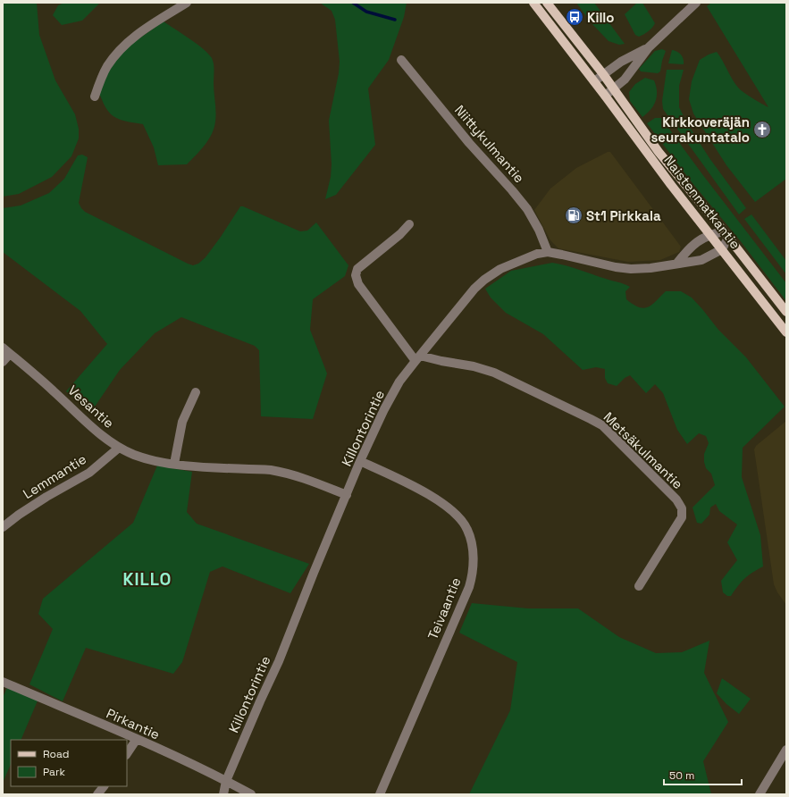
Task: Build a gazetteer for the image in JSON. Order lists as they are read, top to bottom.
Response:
{
  "streets": {
    "main road": ["Naistenmatkantie"],
    "street": [
      "Niittykulmantie",
      "Vesantie",
      "Killontorintie",
      "Metsäkulmantie",
      "Lemmantie",
      "Teivaantie",
      "Pirkantie"
    ]
  },
  "crossings": [
    ["Niittykulmantie", "Killontorintie"],
    ["Naistenmatkantie", "Killontorintie"],
    ["Vesantie", "Killontorintie"],
    ["Vesantie", "Lemmantie"],
    ["Killontorintie", "Metsäkulmantie"],
    ["Killontorintie", "Teivaantie"],
    ["Killontorintie", "Pirkantie"]
  ],
  "districts": ["KILLO"],
  "places": {
    "bus stop": ["Killo"],
    "church": ["Kirkkoveräjän seurakuntatalo"],
    "fuel station": ["St1 Pirkkala"]
  },
  "legend": ["Road", "Park"],
  "scale_bar": "50 m"
}
